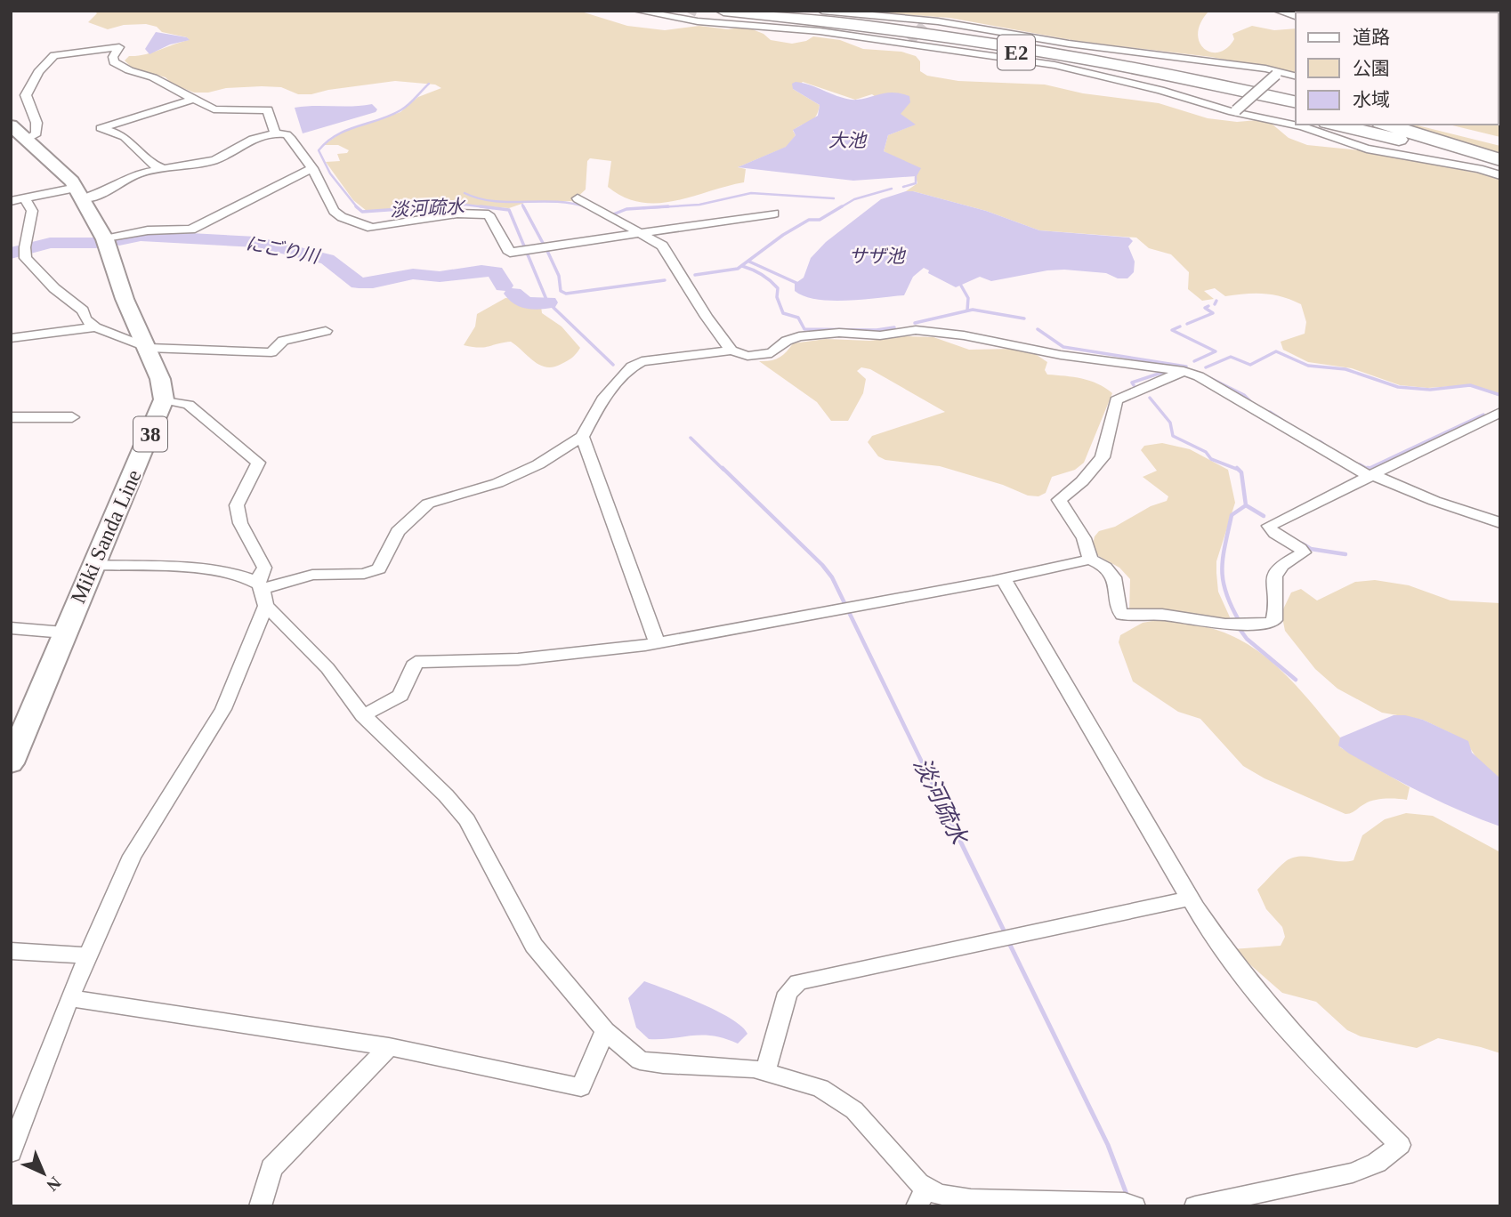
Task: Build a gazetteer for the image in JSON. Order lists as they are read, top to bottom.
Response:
{
  "streets": {
    "highway": ["E2"],
    "main road": ["38", "Miki Sanda Line"]
  },
  "crossings": [
    ["38", "Miki Sanda Line"]
  ],
  "water": [
    "大池",
    "淡河疏水",
    "にごり川",
    "サザ池"
  ],
  "legend": ["道路", "公園", "水域"],
  "north": "bottom right"
}
